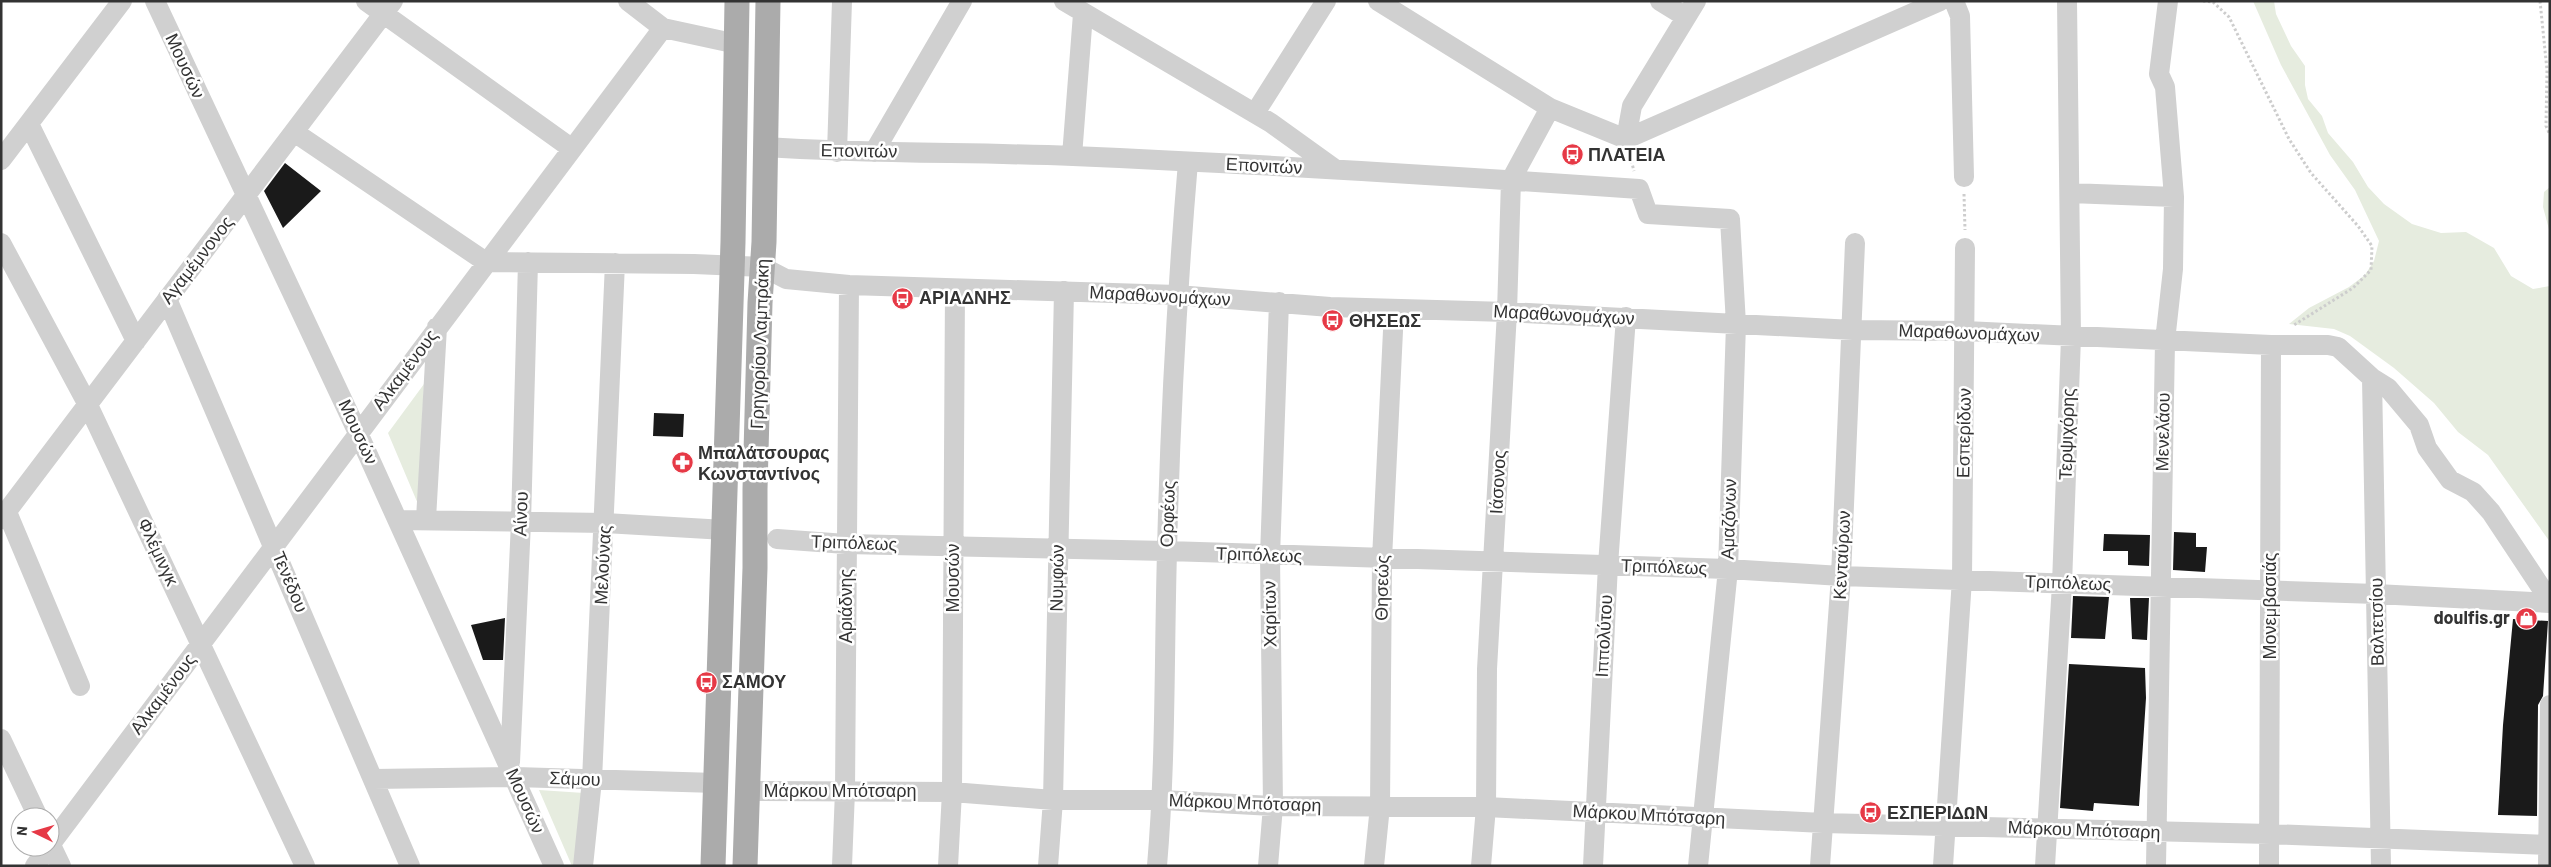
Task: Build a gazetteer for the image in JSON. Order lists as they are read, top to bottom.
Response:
{
  "streets": {
    "main road": ["Γρηγορίου Λαμπράκη"],
    "street": [
      "Μουσών",
      "Επονιτών",
      "Αγαμέμνονος",
      "Μαραθωνομάχων",
      "Αλκαμένους",
      "Μενελάου",
      "Εσπερίδων",
      "Τερψιχόρης",
      "Ιάσονος",
      "Αίνου",
      "Ορφέως",
      "Αμαζόνων",
      "Τριπόλεως",
      "Φλέμινγκ",
      "Κενταύρων",
      "Μελούνας",
      "Νυμφών",
      "Τενέδου",
      "Θησεώς",
      "Αριάδνης",
      "Μονεμβασιάς",
      "Χαρίτων",
      "Βαλτετσίου",
      "Ιππολύτου",
      "Σάμου",
      "Μάρκου Μπότσαρη"
    ]
  },
  "crossings": [
    ["Μουσών", "Αγαμέμνονος"],
    ["Μουσών", "Μαραθωνομάχων"],
    ["Μουσών", "Αλκαμένους"],
    ["Μουσών", "Αίνου"],
    ["Μουσών", "Τριπόλεως"],
    ["Μουσών", "Σάμου"],
    ["Μουσών", "Μάρκου Μπότσαρη"],
    ["Επονιτών", "Γρηγορίου Λαμπράκη"],
    ["Επονιτών", "Ιάσονος"],
    ["Επονιτών", "Ορφέως"],
    ["Επονιτών", "Αμαζόνων"],
    ["Αγαμέμνονος", "Φλέμινγκ"],
    ["Αγαμέμνονος", "Τενέδου"],
    ["Μαραθωνομάχων", "Γρηγορίου Λαμπράκη"],
    ["Μαραθωνομάχων", "Μενελάου"],
    ["Μαραθωνομάχων", "Εσπερίδων"],
    ["Μαραθωνομάχων", "Τερψιχόρης"],
    ["Μαραθωνομάχων", "Ιάσονος"],
    ["Μαραθωνομάχων", "Ορφέως"],
    ["Μαραθωνομάχων", "Αμαζόνων"],
    ["Μαραθωνομάχων", "Τριπόλεως"],
    ["Μαραθωνομάχων", "Κενταύρων"],
    ["Μαραθωνομάχων", "Νυμφών"],
    ["Μαραθωνομάχων", "Θησεώς"],
    ["Μαραθωνομάχων", "Αριάδνης"],
    ["Μαραθωνομάχων", "Μονεμβασιάς"],
    ["Μαραθωνομάχων", "Χαρίτων"],
    ["Μαραθωνομάχων", "Βαλτετσίου"],
    ["Μαραθωνομάχων", "Ιππολύτου"],
    ["Γρηγορίου Λαμπράκη", "Σάμου"],
    ["Γρηγορίου Λαμπράκη", "Μάρκου Μπότσαρη"],
    ["Αλκαμένους", "Φλέμινγκ"],
    ["Αλκαμένους", "Τενέδου"],
    ["Μενελάου", "Τριπόλεως"],
    ["Μενελάου", "Μάρκου Μπότσαρη"],
    ["Εσπερίδων", "Τριπόλεως"],
    ["Εσπερίδων", "Μάρκου Μπότσαρη"],
    ["Τερψιχόρης", "Τριπόλεως"],
    ["Τερψιχόρης", "Μάρκου Μπότσαρη"],
    ["Ιάσονος", "Τριπόλεως"],
    ["Ιάσονος", "Μάρκου Μπότσαρη"],
    ["Αίνου", "Σάμου"],
    ["Ορφέως", "Τριπόλεως"],
    ["Ορφέως", "Μάρκου Μπότσαρη"],
    ["Αμαζόνων", "Τριπόλεως"],
    ["Αμαζόνων", "Μάρκου Μπότσαρη"],
    ["Τριπόλεως", "Κενταύρων"],
    ["Τριπόλεως", "Νυμφών"],
    ["Τριπόλεως", "Θησεώς"],
    ["Τριπόλεως", "Αριάδνης"],
    ["Τριπόλεως", "Μονεμβασιάς"],
    ["Τριπόλεως", "Χαρίτων"],
    ["Τριπόλεως", "Βαλτετσίου"],
    ["Τριπόλεως", "Ιππολύτου"],
    ["Κενταύρων", "Μάρκου Μπότσαρη"],
    ["Μελούνας", "Σάμου"],
    ["Νυμφών", "Μάρκου Μπότσαρη"],
    ["Τενέδου", "Σάμου"],
    ["Θησεώς", "Μάρκου Μπότσαρη"],
    ["Αριάδνης", "Μάρκου Μπότσαρη"],
    ["Μονεμβασιάς", "Μάρκου Μπότσαρη"],
    ["Χαρίτων", "Μάρκου Μπότσαρη"],
    ["Βαλτετσίου", "Μάρκου Μπότσαρη"],
    ["Ιππολύτου", "Μάρκου Μπότσαρη"]
  ],
  "places": {
    "bus stop": [
      "ΠΛΑΤΕΙΑ",
      "ΑΡΙΑΔΝΗΣ",
      "ΘΗΣΕΩΣ",
      "ΣΑΜΟΥ",
      "ΕΣΠΕΡΙΔΩΝ"
    ],
    "pharmacy": ["Μπαλάτσουρας Κωνσταντίνος"],
    "shop": ["doulfis.gr"]
  },
  "north": "left"
}
